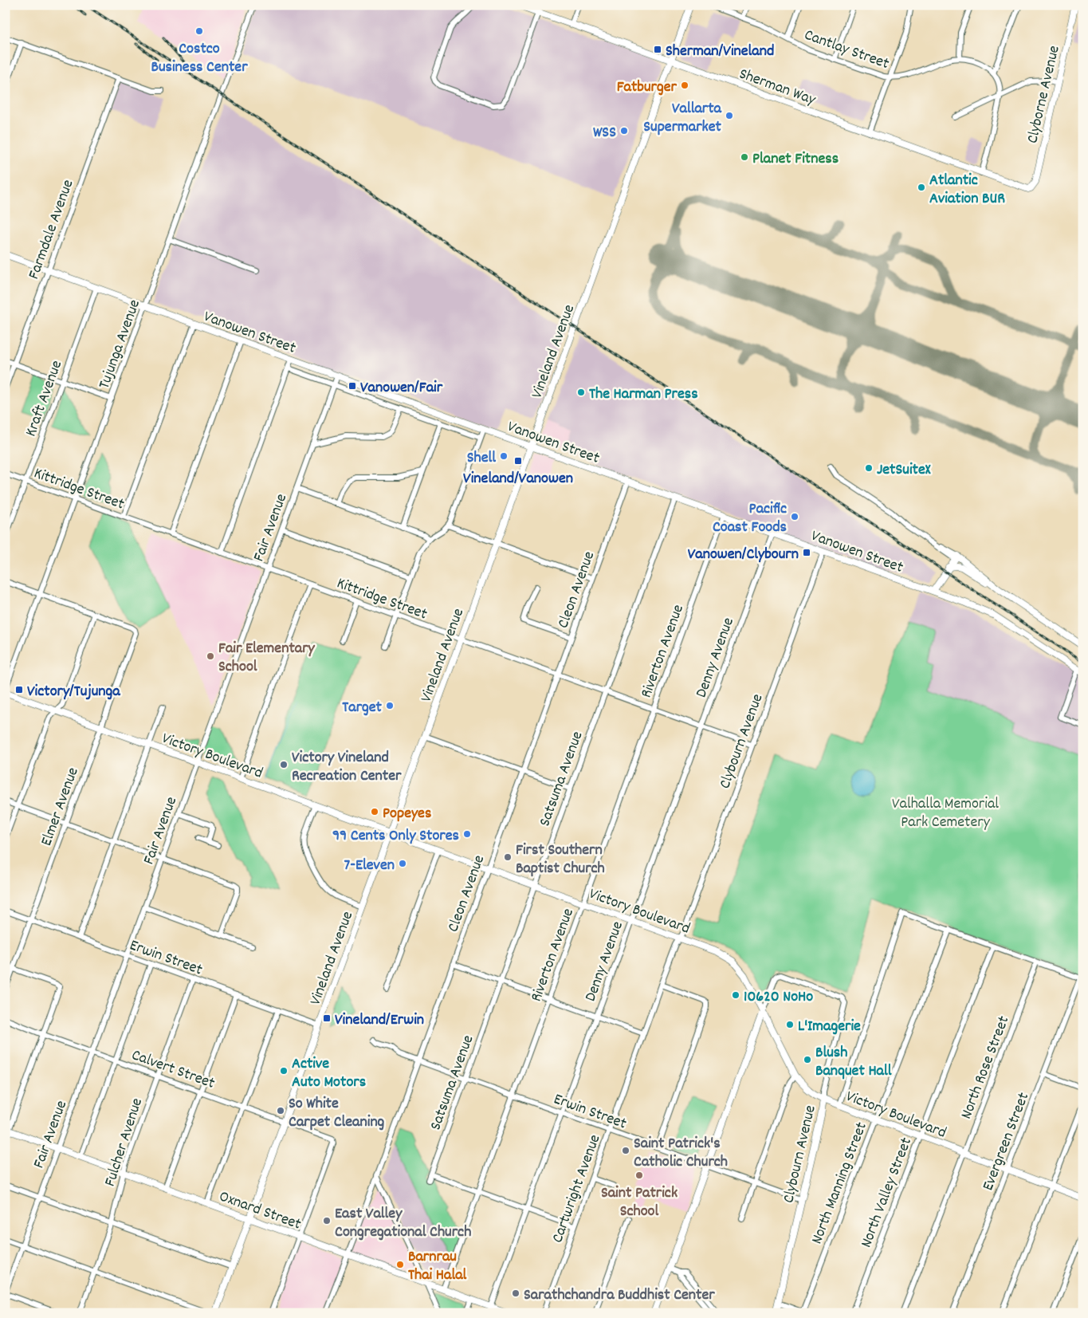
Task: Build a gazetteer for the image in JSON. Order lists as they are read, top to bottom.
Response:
{
  "streets": {
    "main road": [
      "Sherman Way",
      "Clyborne Avenue",
      "Vanowen Street",
      "Vineland Avenue",
      "Clybourn Avenue",
      "Victory Boulevard",
      "Oxnard Street"
    ],
    "street": [
      "Cantlay Street",
      "Farmdale Avenue",
      "Tujunga Avenue",
      "Kraft Avenue",
      "Kittridge Street",
      "Fair Avenue",
      "Cleon Avenue",
      "Riverton Avenue",
      "Denny Avenue",
      "Satsuma Avenue",
      "Elmer Avenue",
      "Erwin Street",
      "North Rose Street",
      "Calvert Street",
      "Evergreen Street",
      "Fulcher Avenue",
      "North Manning Street",
      "Cartwright Avenue",
      "North Valley Street"
    ]
  },
  "crossings": [
    ["Sherman Way", "Clyborne Avenue"],
    ["Sherman Way", "Vineland Avenue"],
    ["Farmdale Avenue", "Vanowen Street"],
    ["Vanowen Street", "Tujunga Avenue"],
    ["Vanowen Street", "Vineland Avenue"],
    ["Vanowen Street", "Kraft Avenue"],
    ["Vanowen Street", "Fair Avenue"],
    ["Vanowen Street", "Cleon Avenue"],
    ["Vanowen Street", "Riverton Avenue"],
    ["Vanowen Street", "Denny Avenue"],
    ["Vanowen Street", "Clybourn Avenue"],
    ["Vanowen Street", "Satsuma Avenue"],
    ["Tujunga Avenue", "Kittridge Street"],
    ["Tujunga Avenue", "Victory Boulevard"],
    ["Vineland Avenue", "Kittridge Street"],
    ["Vineland Avenue", "Victory Boulevard"],
    ["Vineland Avenue", "Erwin Street"],
    ["Vineland Avenue", "Calvert Street"],
    ["Vineland Avenue", "Oxnard Street"],
    ["Kraft Avenue", "Kittridge Street"],
    ["Kittridge Street", "Fair Avenue"],
    ["Kittridge Street", "Cleon Avenue"],
    ["Kittridge Street", "Riverton Avenue"],
    ["Kittridge Street", "Denny Avenue"],
    ["Kittridge Street", "Clybourn Avenue"],
    ["Kittridge Street", "Satsuma Avenue"],
    ["Fair Avenue", "Victory Boulevard"],
    ["Fair Avenue", "Erwin Street"],
    ["Fair Avenue", "Calvert Street"],
    ["Fair Avenue", "Oxnard Street"],
    ["Cleon Avenue", "Victory Boulevard"],
    ["Cleon Avenue", "Erwin Street"],
    ["Cleon Avenue", "Oxnard Street"],
    ["Riverton Avenue", "Victory Boulevard"],
    ["Riverton Avenue", "Satsuma Avenue"],
    ["Riverton Avenue", "Erwin Street"],
    ["Riverton Avenue", "Oxnard Street"],
    ["Denny Avenue", "Victory Boulevard"],
    ["Denny Avenue", "Erwin Street"],
    ["Denny Avenue", "Oxnard Street"],
    ["Clybourn Avenue", "Victory Boulevard"],
    ["Clybourn Avenue", "Erwin Street"],
    ["Clybourn Avenue", "Cartwright Avenue"],
    ["Victory Boulevard", "Satsuma Avenue"],
    ["Victory Boulevard", "Elmer Avenue"],
    ["Victory Boulevard", "North Rose Street"],
    ["Victory Boulevard", "Evergreen Street"],
    ["Victory Boulevard", "North Manning Street"],
    ["Victory Boulevard", "Cartwright Avenue"],
    ["Victory Boulevard", "North Valley Street"],
    ["Satsuma Avenue", "Erwin Street"],
    ["Elmer Avenue", "Erwin Street"],
    ["Erwin Street", "Fulcher Avenue"],
    ["Erwin Street", "Cartwright Avenue"],
    ["Calvert Street", "Fulcher Avenue"],
    ["Calvert Street", "Oxnard Street"],
    ["Fulcher Avenue", "Oxnard Street"]
  ],
  "parks": ["Valhalla Memorial Park Cemetery"],
  "places": {
    "other": [
      "Costco Business Center",
      "Fatburger",
      "Vallarta Supermarket",
      "WSS",
      "Planet Fitness",
      "Atlantic Aviation BUR",
      "The Harman Press",
      "Shell",
      "JetSuiteX",
      "Pacific Coast Foods",
      "Fair Elementary School",
      "Target",
      "Victory Vineland Recreation Center",
      "Popeyes",
      "99 Cents Only Stores",
      "First Southern Baptist Church",
      "7-Eleven",
      "10620 NoHo",
      "L'Imagerie",
      "Blush Banquet Hall",
      "Active Auto Motors",
      "So White Carpet Cleaning",
      "Saint Patrick's Catholic Church",
      "Saint Patrick School",
      "East Valley Congregational Church",
      "Barnrau Thai Halal",
      "Sarathchandra Buddhist Center"
    ],
    "transit": [
      "Sherman/Vineland",
      "Vanowen/Fair",
      "Vineland/Vanowen",
      "Vanowen/Clybourn",
      "Victory/Tujunga",
      "Vineland/Erwin"
    ]
  }
}
